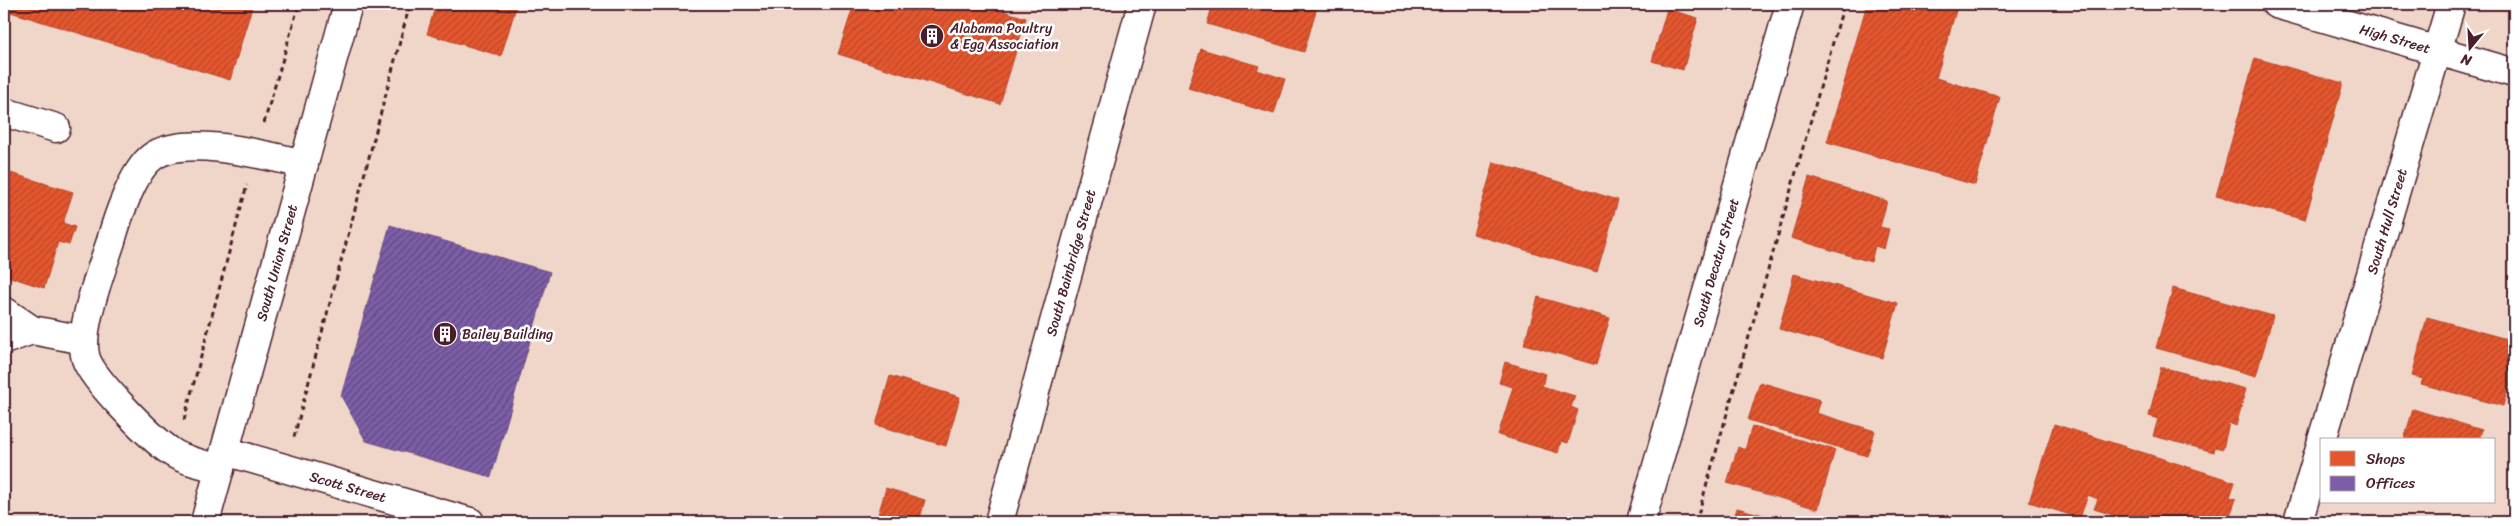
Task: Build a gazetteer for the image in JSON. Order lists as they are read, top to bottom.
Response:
{
  "streets": {
    "street": [
      "High Street",
      "South Hull Street",
      "South Union Street",
      "South Bainbridge Street",
      "South Decatur Street",
      "Scott Street"
    ]
  },
  "crossings": [
    ["High Street", "South Hull Street"],
    ["South Union Street", "Scott Street"]
  ],
  "places": {
    "building": ["Alabama Poultry & Egg Association", "Bailey Building"]
  },
  "legend": ["Shops", "Offices"],
  "north": "bottom"
}
